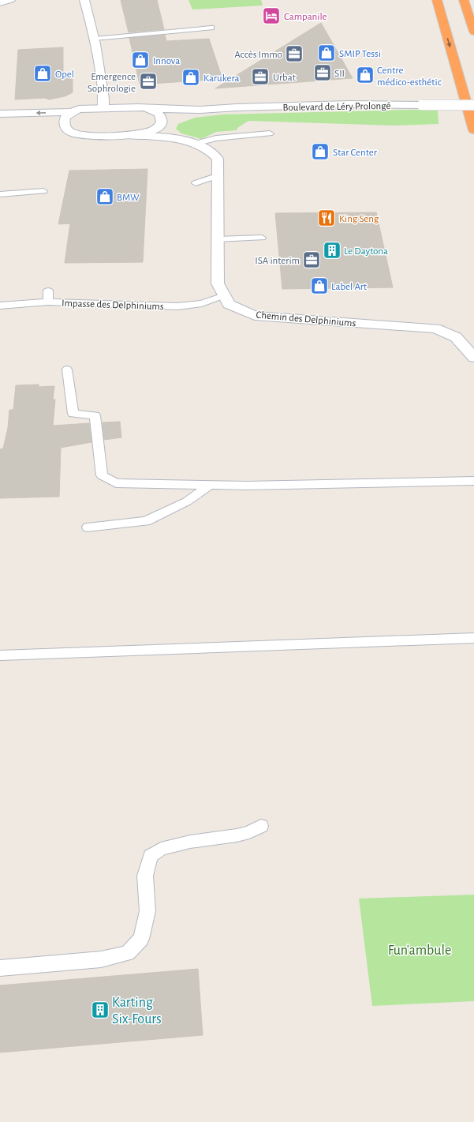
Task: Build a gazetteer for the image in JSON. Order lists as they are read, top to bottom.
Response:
{
  "streets": {
    "street": ["Boulevard de Léry Prolongé", "Chemin des Delphiniums"],
    "lane": ["Impasse des Delphiniums"]
  },
  "crossings": [
    ["Boulevard de Léry Prolongé", "Chemin des Delphiniums"],
    ["Impasse des Delphiniums", "Chemin des Delphiniums"]
  ],
  "parks": ["Fun'ambule"],
  "places": {
    "hotel": ["Campanile"],
    "shop": [
      "SMIP Tessi",
      "Innova",
      "Opel",
      "Centre médico-esthétic",
      "Karukera",
      "Star Center",
      "BMW",
      "Label Art"
    ],
    "office": [
      "Accès Immo",
      "SII",
      "Urbat",
      "Emergence Sophrologie",
      "ISA interim"
    ],
    "restaurant": ["King Seng"],
    "building": ["Le Daytona", "Karting Six-Fours"]
  }
}
